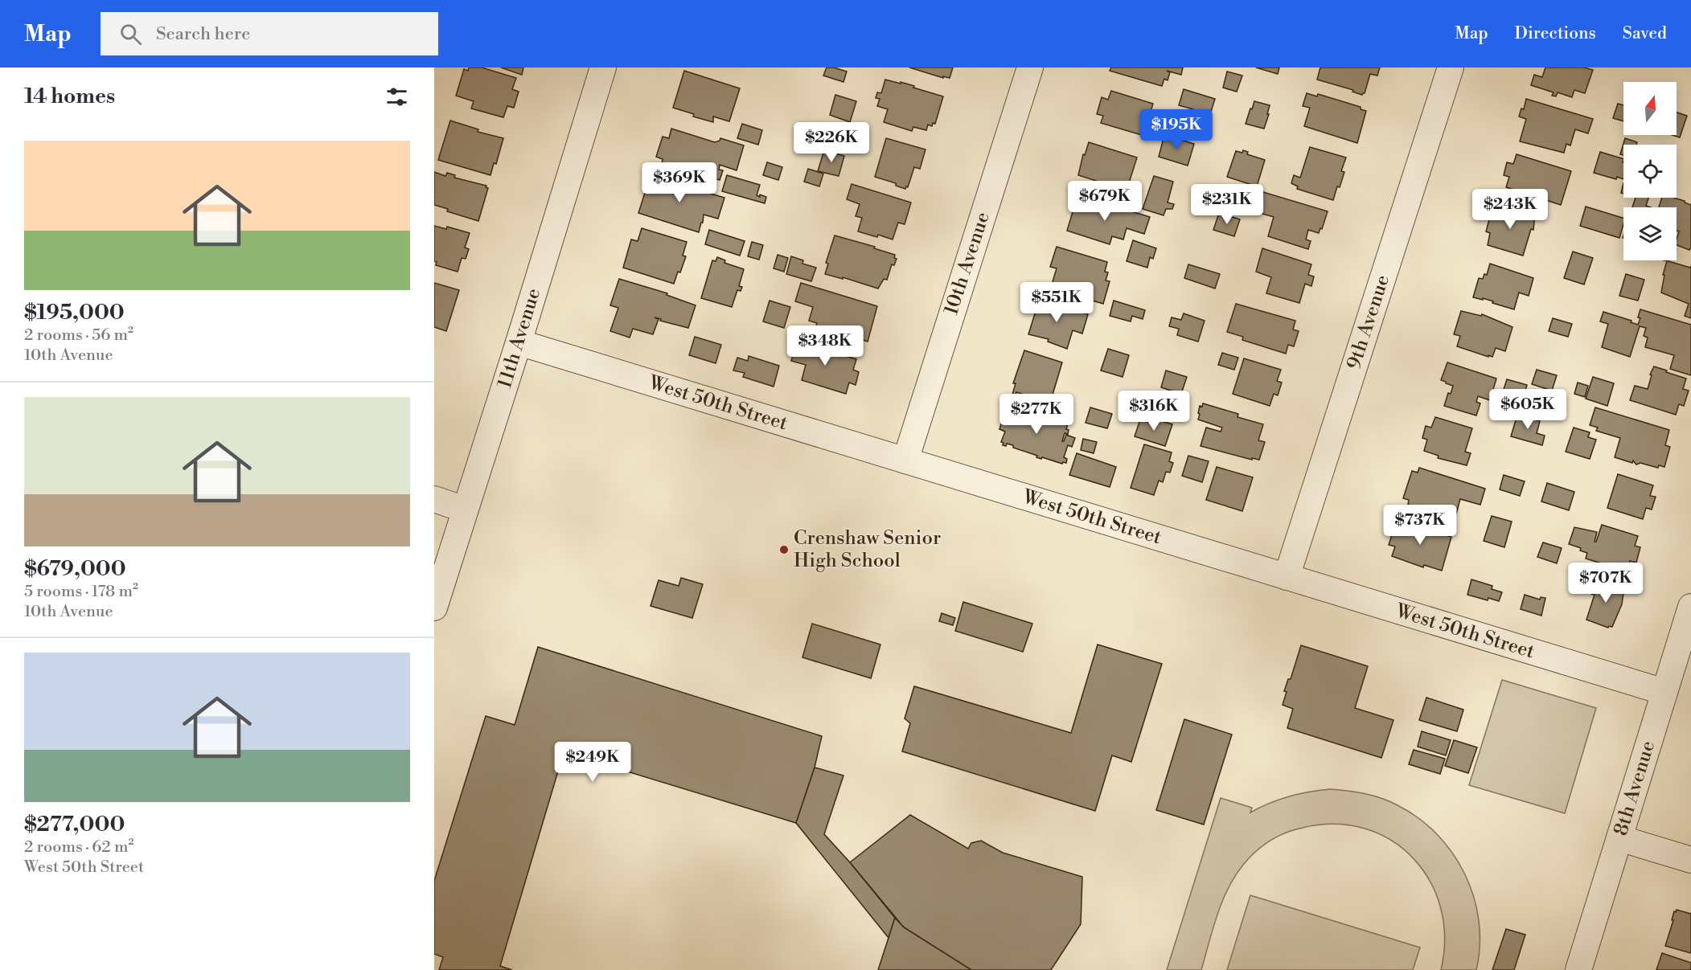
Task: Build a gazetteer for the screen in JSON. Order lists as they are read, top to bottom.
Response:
{
  "streets": {
    "street": [
      "10th Avenue",
      "9th Avenue",
      "11th Avenue",
      "West 50th Street",
      "8th Avenue"
    ]
  },
  "crossings": [
    ["10th Avenue", "West 50th Street"],
    ["9th Avenue", "West 50th Street"],
    ["11th Avenue", "West 50th Street"],
    ["West 50th Street", "8th Avenue"]
  ],
  "places": ["Crenshaw Senior High School"],
  "north": "top",
  "page": {
    "header": "Map",
    "search": "Search here",
    "nav": ["Map", "Directions", "Saved"],
    "heading": "14 homes",
    "price": [
      "$195K",
      "$226K",
      "$369K",
      "$679K",
      "$231K",
      "$243K",
      "$551K",
      "$348K",
      "$605K",
      "$316K",
      "$277K",
      "$737K",
      "$707K",
      "$249K"
    ],
    "list": [
      {
        "name": "$195,000",
        "note": "2 rooms · 56 m² · 10th Avenue"
      },
      {
        "name": "$679,000",
        "note": "5 rooms · 178 m² · 10th Avenue"
      },
      {
        "name": "$277,000",
        "note": "2 rooms · 62 m² · West 50th Street"
      }
    ]
  }
}
